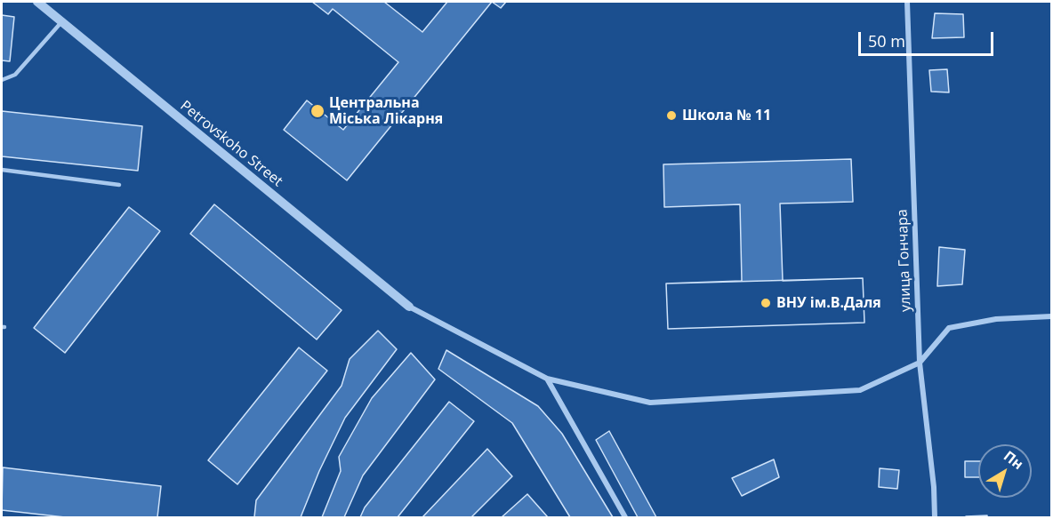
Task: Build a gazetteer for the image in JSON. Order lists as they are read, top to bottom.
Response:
{
  "streets": {
    "street": ["Petrovskoho Street", "улица Гончара"]
  },
  "places": ["Центральна Міська Лікарня", "Школа № 11", "ВНУ ім.В.Даля"],
  "scale_bar": "50 m",
  "north": "top right"
}
